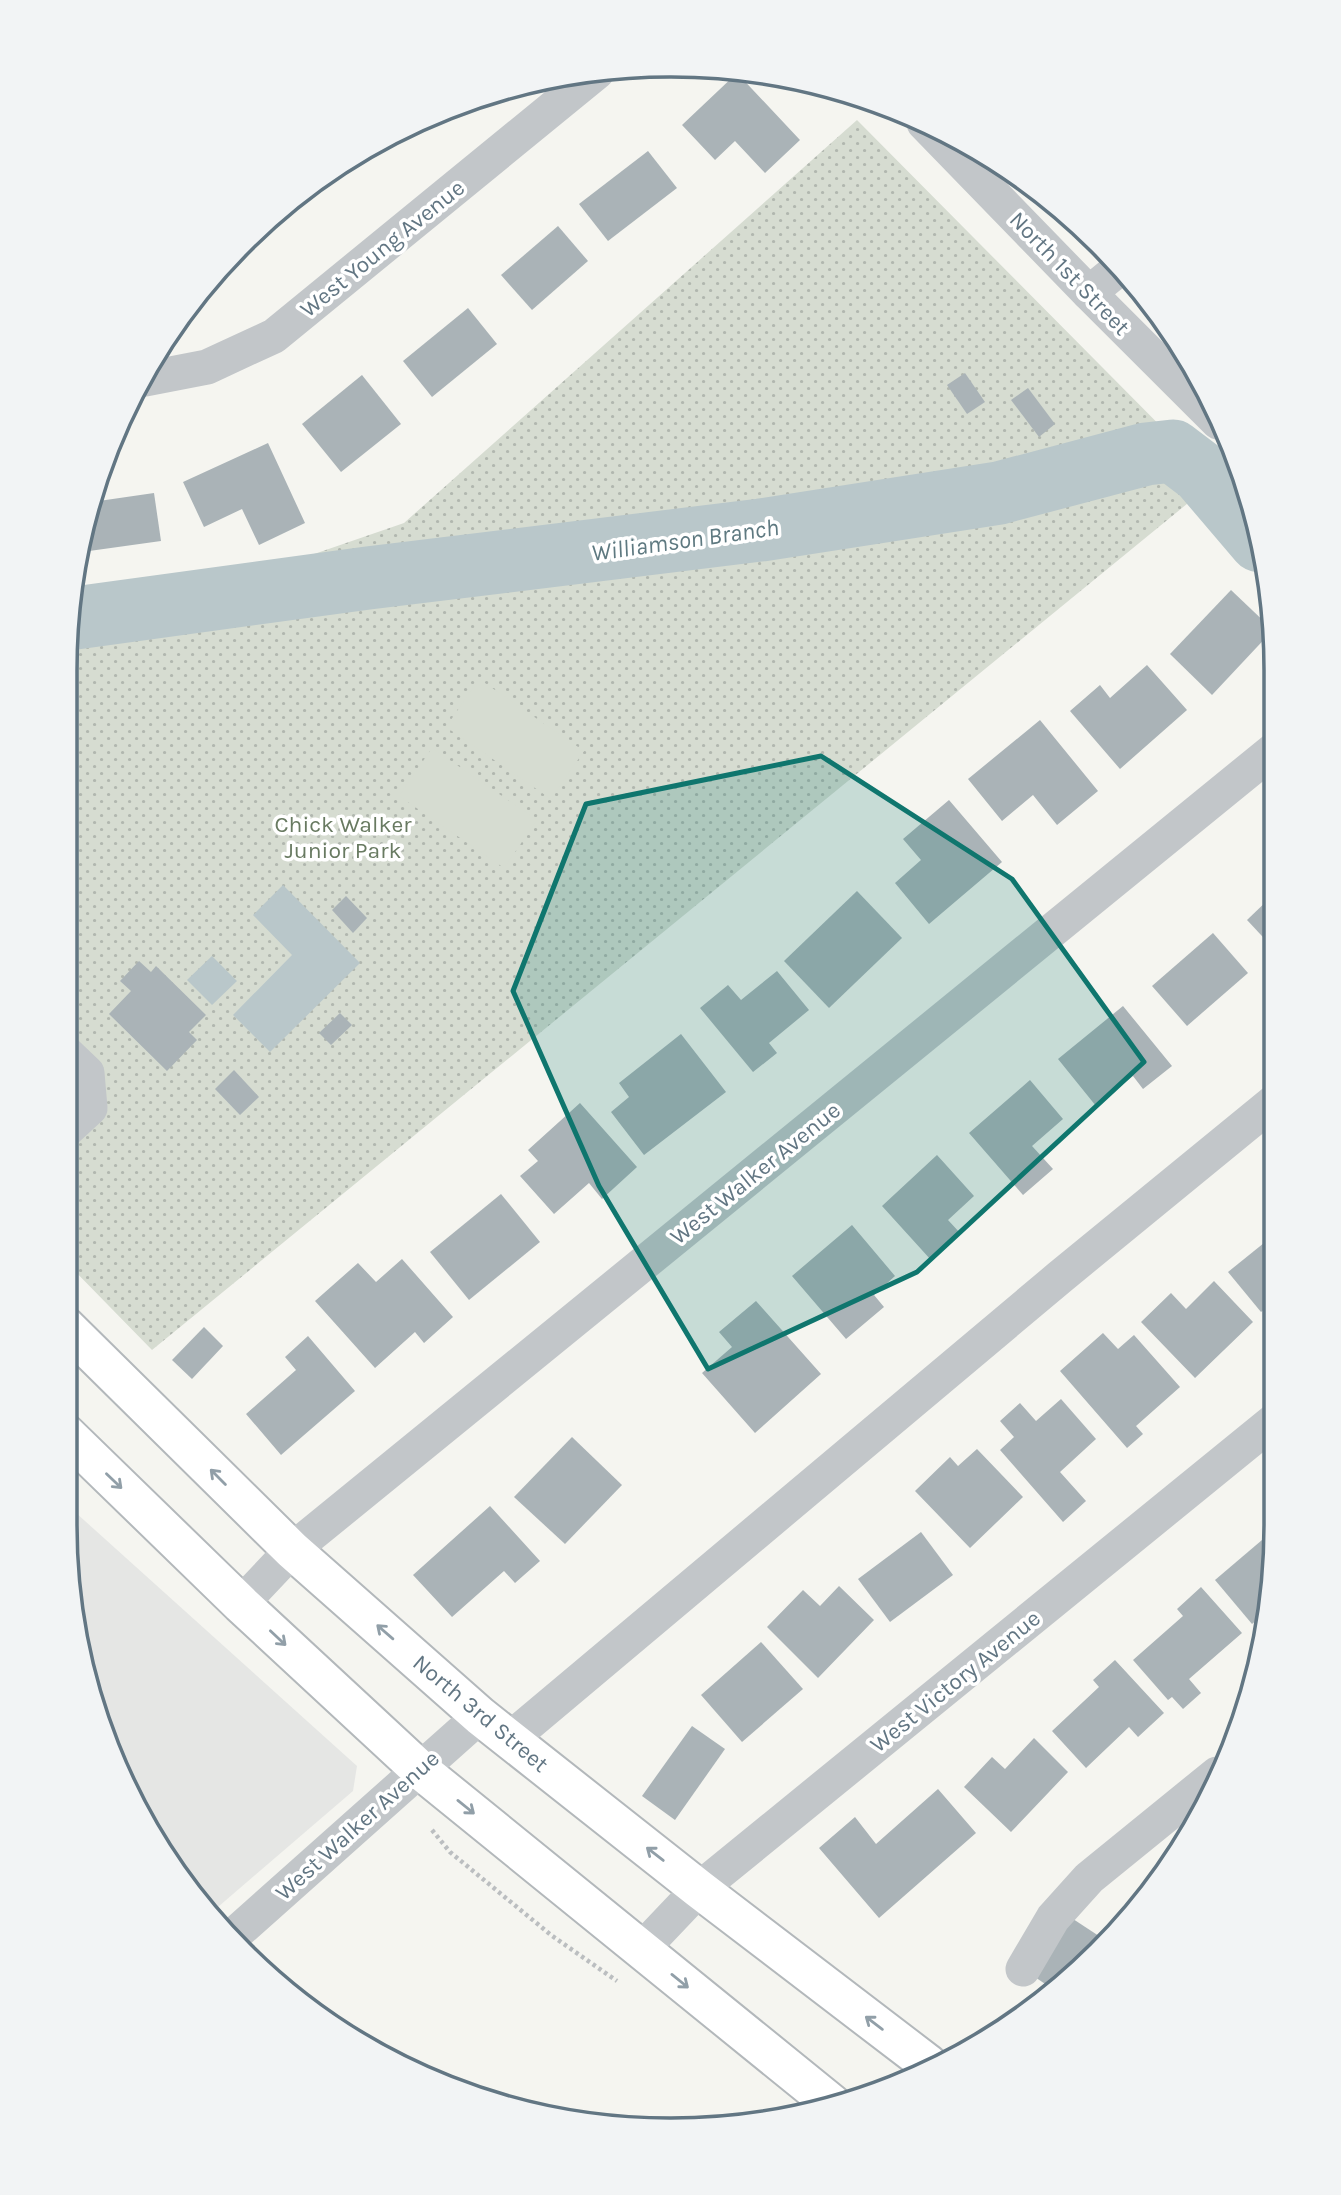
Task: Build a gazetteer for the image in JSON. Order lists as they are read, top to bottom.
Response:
{
  "streets": {
    "main road": ["North 3rd Street"],
    "street": [
      "West Young Avenue",
      "North 1st Street",
      "West Walker Avenue",
      "West Victory Avenue"
    ]
  },
  "crossings": [
    ["West Walker Avenue", "North 3rd Street"],
    ["West Victory Avenue", "North 3rd Street"]
  ],
  "water": ["Williamson Branch"],
  "parks": ["Chick Walker Junior Park"]
}
